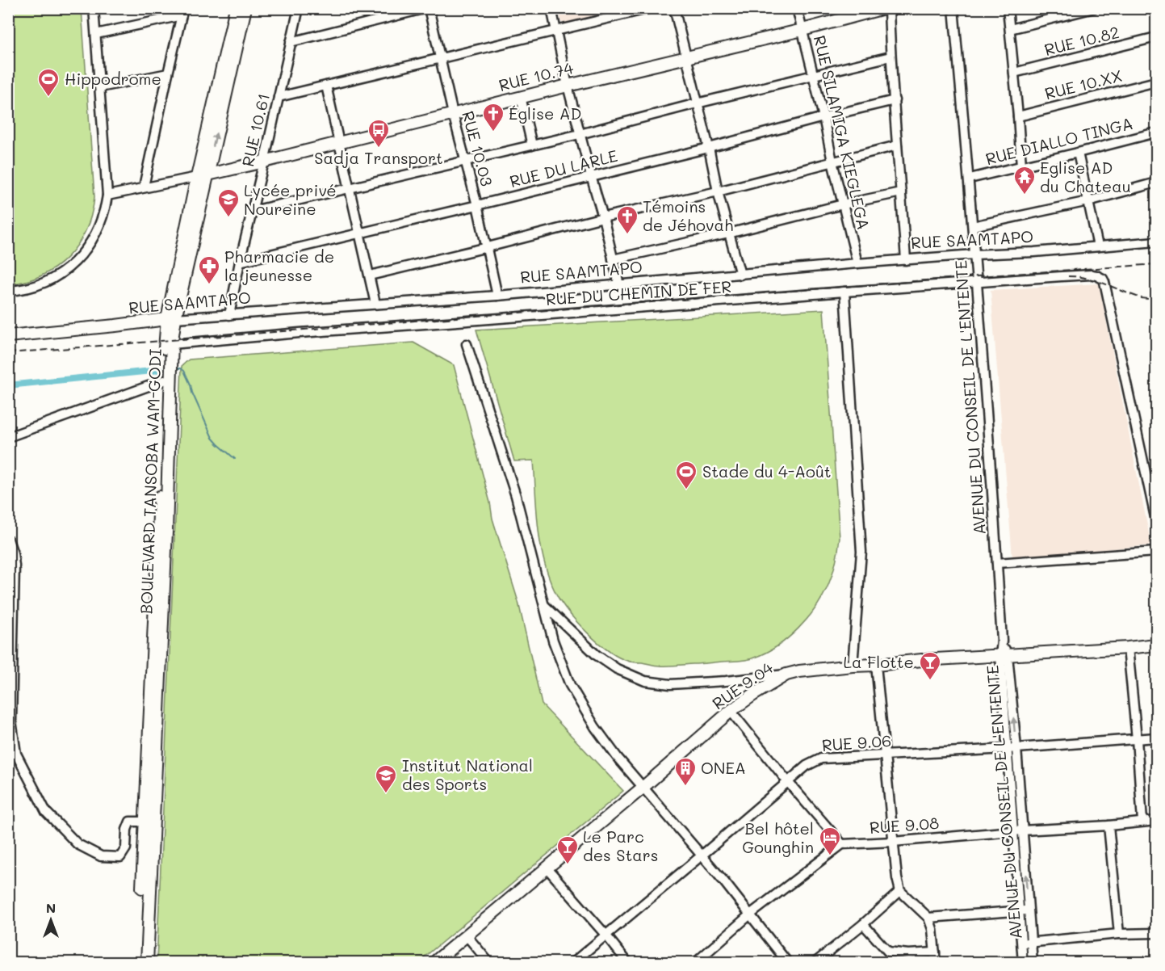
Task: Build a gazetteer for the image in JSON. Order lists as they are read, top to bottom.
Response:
{
  "streets": {
    "main road": [
      "RUE 10.74",
      "RUE SAAMTAPO",
      "BOULEVARD TANSOBA WAM-GODI",
      "RUE 9.04"
    ],
    "street": [
      "RUE 10.82",
      "RUE 10.XX",
      "RUE 10.61",
      "RUE SILAMIGA KIEGLEGA",
      "RUE DIALLO TINGA",
      "RUE 10.03",
      "RUE DU LARLE",
      "RUE DU CHEMIN DE FER",
      "AVENUE DU CONSEIL DE L'ENTENTE",
      "RUE 9.06",
      "RUE 9.08"
    ]
  },
  "crossings": [
    ["RUE 10.74", "RUE 10.61"],
    ["RUE 10.74", "RUE SILAMIGA KIEGLEGA"],
    ["RUE 10.74", "RUE 10.03"],
    ["RUE 10.74", "BOULEVARD TANSOBA WAM-GODI"],
    ["RUE 10.61", "RUE DU LARLE"],
    ["RUE 10.61", "RUE SAAMTAPO"],
    ["RUE SILAMIGA KIEGLEGA", "RUE DU LARLE"],
    ["RUE SILAMIGA KIEGLEGA", "RUE SAAMTAPO"],
    ["RUE DIALLO TINGA", "AVENUE DU CONSEIL DE L'ENTENTE"],
    ["RUE 10.03", "RUE DU LARLE"],
    ["RUE 10.03", "RUE SAAMTAPO"],
    ["RUE SAAMTAPO", "AVENUE DU CONSEIL DE L'ENTENTE"],
    ["RUE SAAMTAPO", "BOULEVARD TANSOBA WAM-GODI"],
    ["RUE DU CHEMIN DE FER", "AVENUE DU CONSEIL DE L'ENTENTE"],
    ["RUE DU CHEMIN DE FER", "BOULEVARD TANSOBA WAM-GODI"],
    ["AVENUE DU CONSEIL DE L'ENTENTE", "RUE 9.04"],
    ["AVENUE DU CONSEIL DE L'ENTENTE", "RUE 9.06"],
    ["AVENUE DU CONSEIL DE L'ENTENTE", "RUE 9.08"]
  ],
  "places": {
    "sports": ["Hippodrome", "Stade du 4-Août"],
    "church": ["Église AD", "Témoins de Jéhovah"],
    "bus stop": ["Sadja Transport"],
    "temple": ["Eglise AD du Chateau"],
    "school or university": ["Lycée privé Noureine", "Institut National des Sports"],
    "pharmacy": ["Pharmacie de la jeunesse"],
    "bar": ["La Flotte", "Le Parc des Stars"],
    "building": ["ONEA"],
    "hotel": ["Bel hôtel Gounghin"]
  },
  "north": "top"
}
